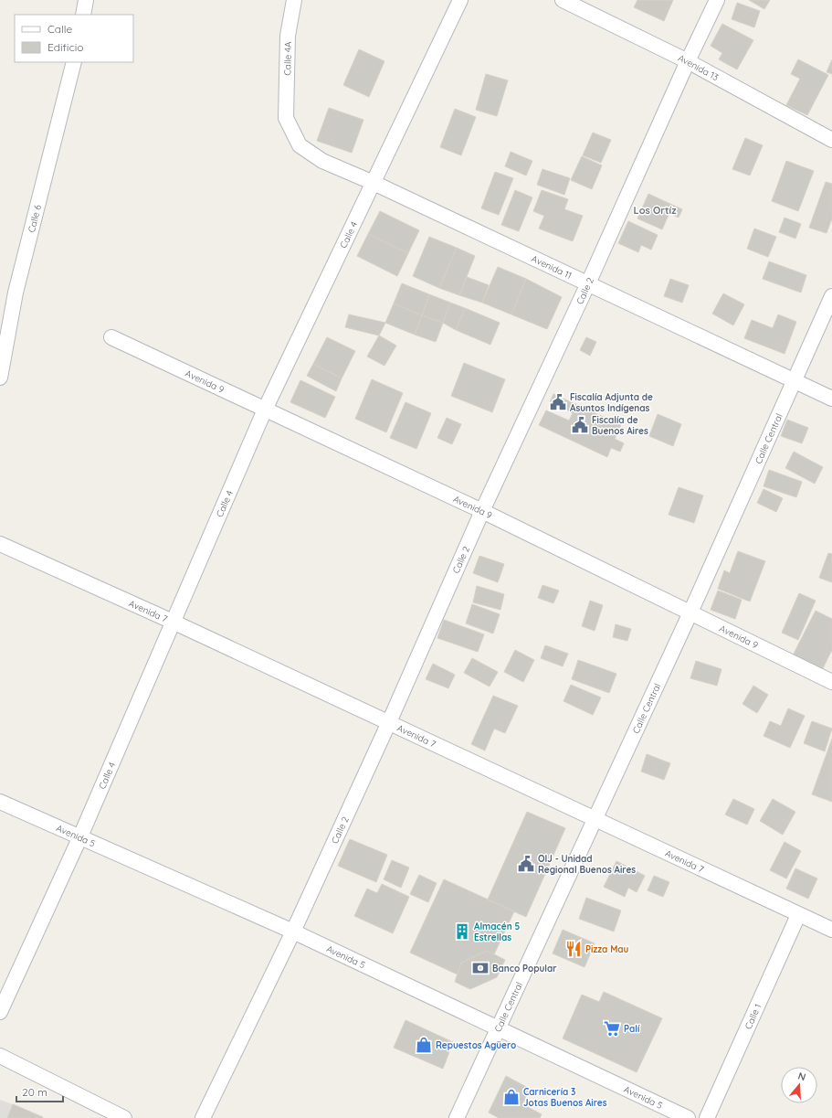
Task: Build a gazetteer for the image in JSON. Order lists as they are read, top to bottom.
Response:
{
  "streets": {
    "street": [
      "Calle 4A",
      "Avenida 13",
      "Calle 6",
      "Calle 4",
      "Avenida 11",
      "Calle 2",
      "Avenida 9",
      "Calle Central",
      "Avenida 7",
      "Avenida 5",
      "Calle 1"
    ]
  },
  "crossings": [
    ["Calle 4A", "Avenida 11"],
    ["Avenida 13", "Calle 2"],
    ["Calle 4", "Avenida 11"],
    ["Calle 4", "Avenida 9"],
    ["Calle 4", "Avenida 7"],
    ["Calle 4", "Avenida 5"],
    ["Avenida 11", "Calle 2"],
    ["Avenida 11", "Calle Central"],
    ["Calle 2", "Avenida 9"],
    ["Calle 2", "Avenida 7"],
    ["Calle 2", "Avenida 5"],
    ["Avenida 9", "Calle Central"],
    ["Calle Central", "Avenida 7"],
    ["Calle Central", "Avenida 5"],
    ["Avenida 7", "Calle 1"]
  ],
  "districts": ["Los Ortíz"],
  "places": {
    "public building": ["Fiscalía Adjunta de Asuntos Indígenas", "Fiscalía de Buenos Aires", "OIJ - Unidad Regional Buenos Aires"],
    "building": ["Almacén 5 Estrellas"],
    "restaurant": ["Pizza Mau"],
    "bank": ["Banco Popular"],
    "supermarket": ["Palí"],
    "shop": ["Repuestos Agüero", "Carnicería 3 Jotas Buenos Aires"]
  },
  "legend": ["Calle", "Edificio"],
  "scale_bar": "20 m",
  "north": "top"
}
